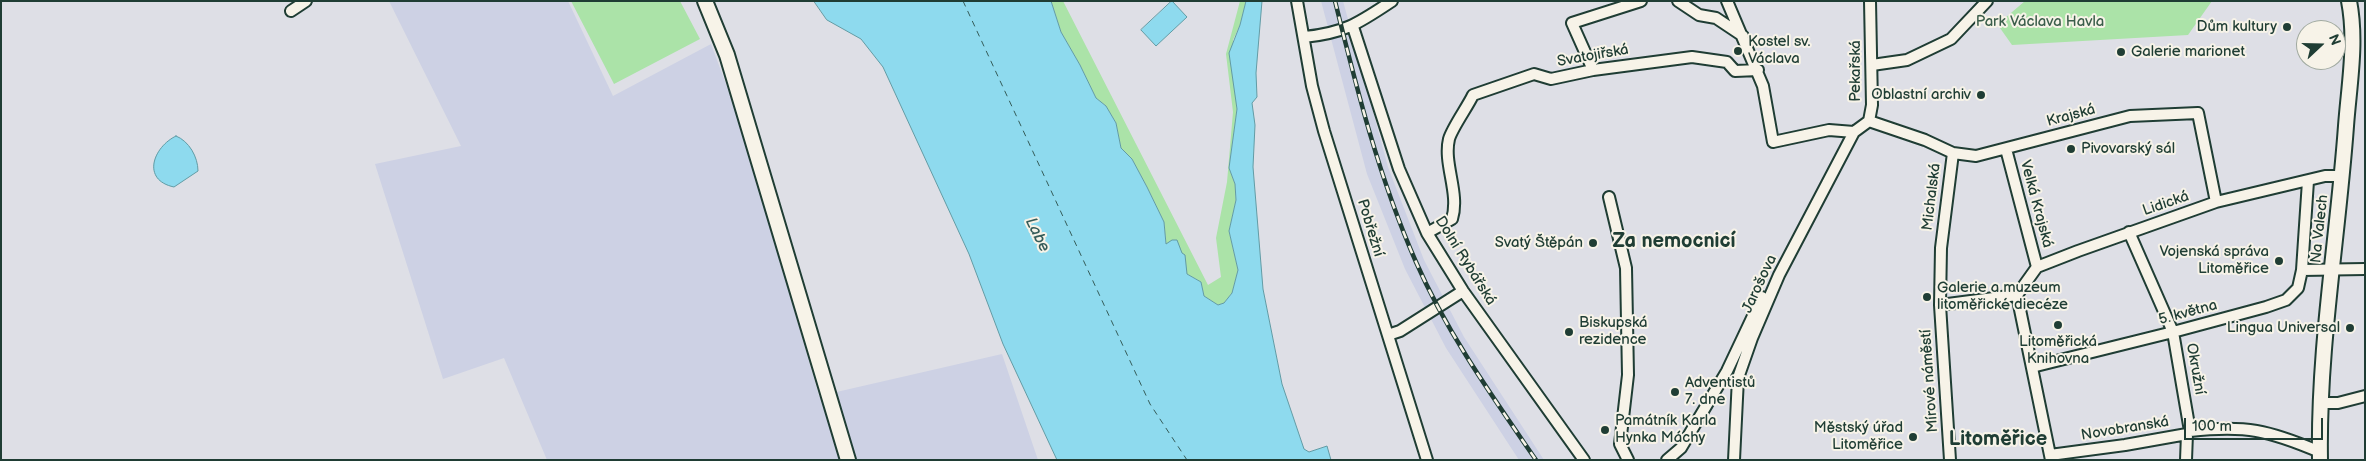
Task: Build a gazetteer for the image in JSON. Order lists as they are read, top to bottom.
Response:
{
  "streets": {
    "main road": ["Na Valech"],
    "street": [
      "Svatojiřská",
      "Pekařská",
      "Krajská",
      "Michalská",
      "Velká Krajská",
      "Lidická",
      "Pobřežní",
      "Dolní Rybářská",
      "Jarošova",
      "5. května",
      "Okružní",
      "Mírové náměstí",
      "Novobranská"
    ]
  },
  "crossings": [
    ["Svatojiřská", "Dolní Rybářská"],
    ["Pekařská", "Michalská"],
    ["Pekařská", "Jarošova"],
    ["Krajská", "Michalská"],
    ["Krajská", "Velká Krajská"],
    ["Krajská", "Lidická"],
    ["Michalská", "Mírové náměstí"],
    ["Velká Krajská", "Lidická"],
    ["Lidická", "Na Valech"],
    ["Lidická", "5. května"],
    ["Lidická", "Okružní"],
    ["Na Valech", "Novobranská"],
    ["5. května", "Okružní"],
    ["Okružní", "Novobranská"]
  ],
  "districts": ["Za nemocnicí", "Litoměřice"],
  "water": ["Labe"],
  "parks": ["Park Václava Havla"],
  "places": [
    "Dům kultury",
    "Kostel sv. Václava",
    "Galerie marionet",
    "Oblastní archiv",
    "Pivovarský sál",
    "Svatý Štěpán",
    "Vojenská správa Litoměřice",
    "Galerie a muzeum litoměřické diecéze",
    "Litoměřická Knihovna",
    "Lingua Universal",
    "Biskupská rezidence",
    "Adventistů 7. dne",
    "Památník Karla Hynka Máchy",
    "Městský úřad Litoměřice"
  ],
  "scale_bar": "100 m",
  "north": "right"
}
